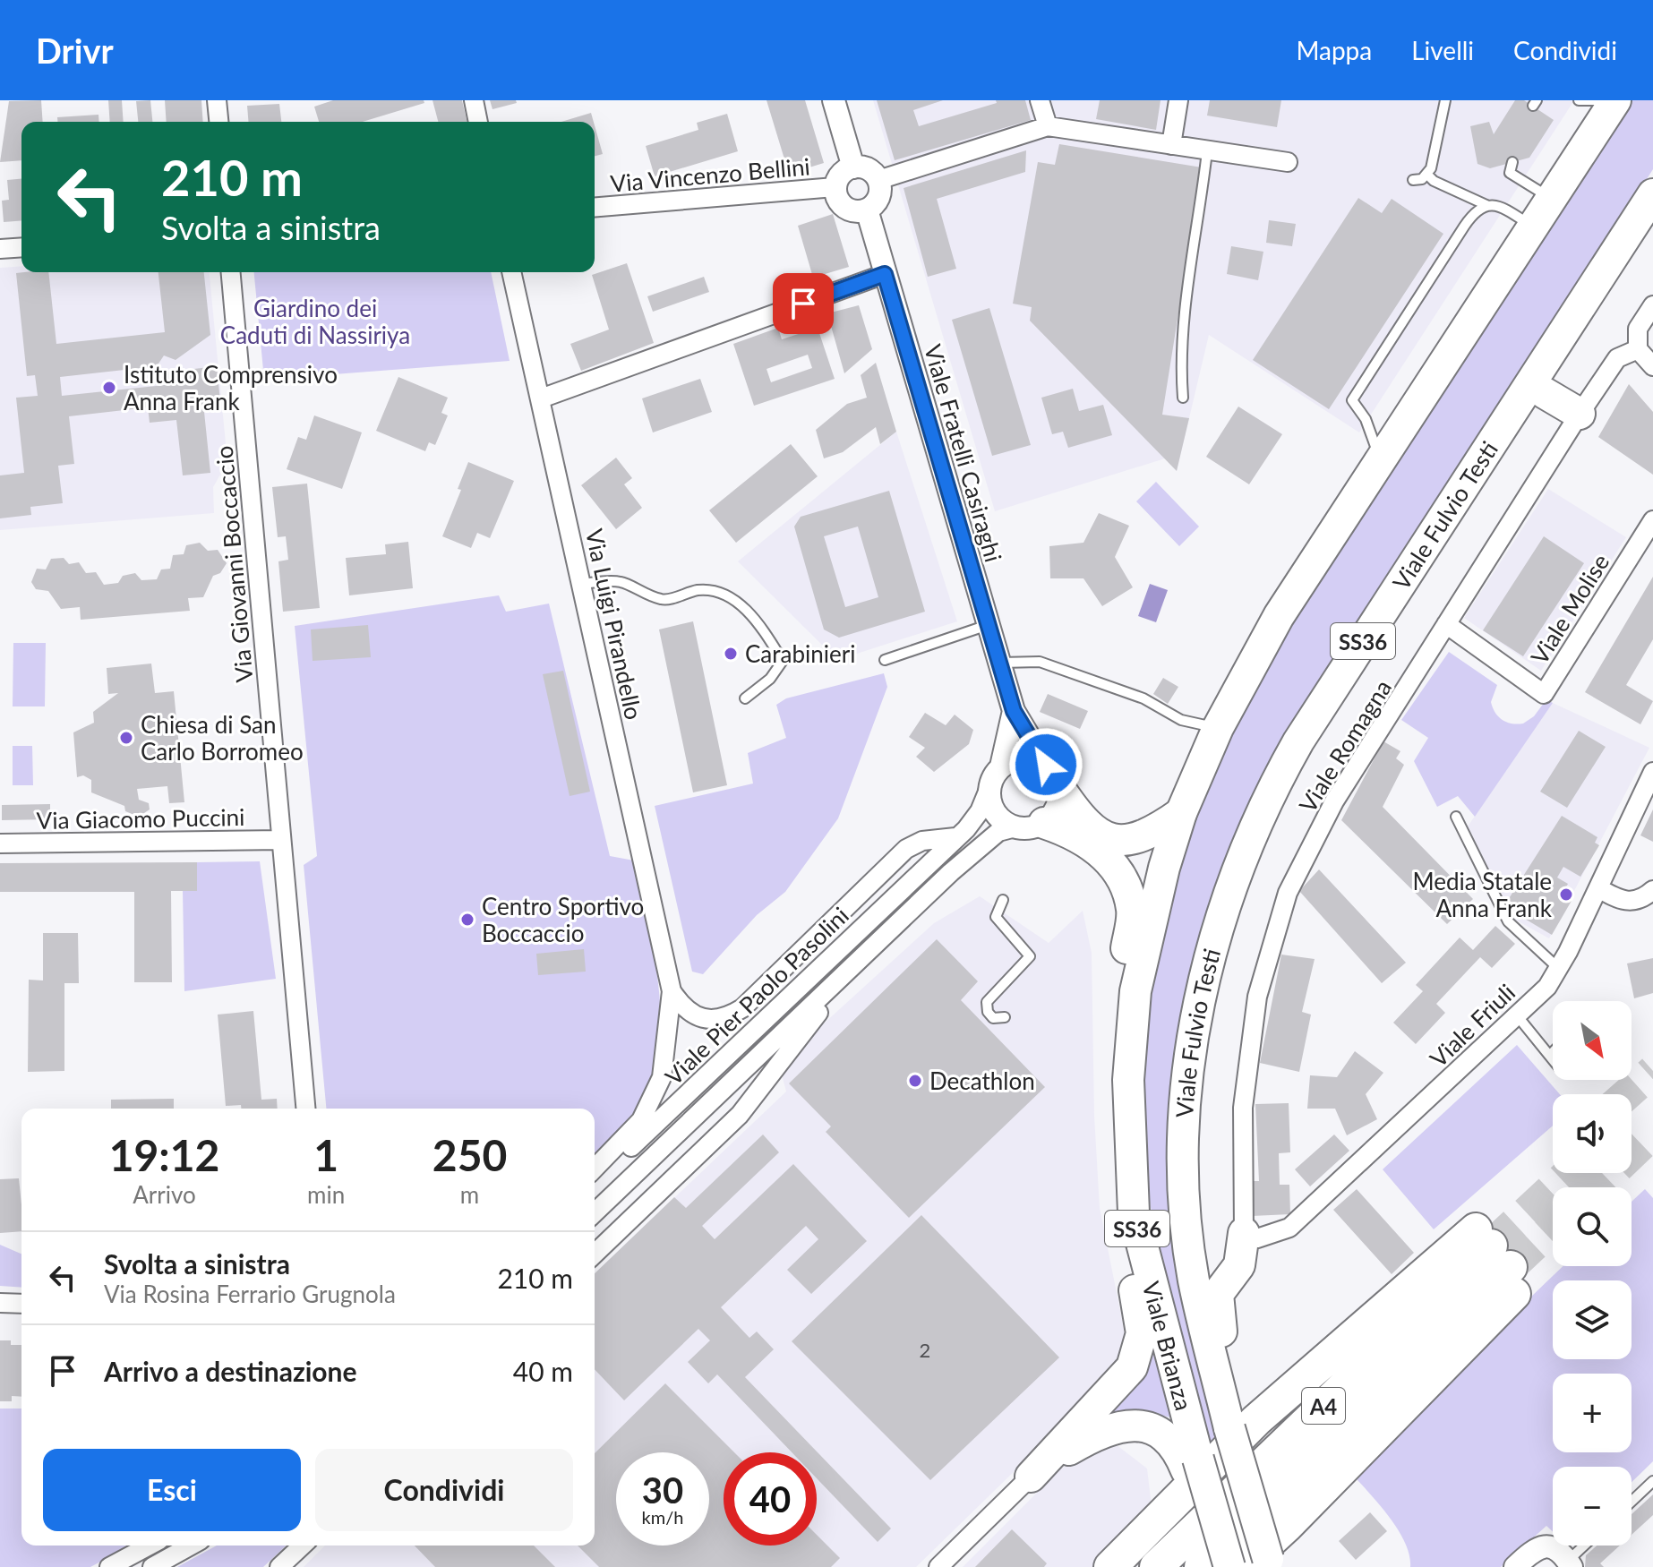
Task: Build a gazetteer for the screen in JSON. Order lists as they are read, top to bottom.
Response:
{
  "streets": {
    "highway": [
      "Viale Fulvio Testi",
      "SS36",
      "Viale Brianza",
      "A4"
    ],
    "street": [
      "Via Vincenzo Bellini",
      "Viale Fratelli Casiraghi",
      "Via Giovanni Boccaccio",
      "Viale Molise",
      "Via Luigi Pirandello",
      "Viale Romagna",
      "Via Giacomo Puccini",
      "Viale Pier Paolo Pasolini",
      "Viale Friuli"
    ]
  },
  "crossings": [
    ["Via Vincenzo Bellini", "Viale Fratelli Casiraghi"],
    ["Viale Fratelli Casiraghi", "Viale Pier Paolo Pasolini"],
    ["Viale Fulvio Testi", "Viale Brianza"],
    ["Via Giovanni Boccaccio", "Via Giacomo Puccini"],
    ["Viale Molise", "Viale Romagna"],
    ["Via Luigi Pirandello", "Viale Pier Paolo Pasolini"],
    ["SS36", "Viale Brianza"],
    ["Viale Romagna", "Viale Friuli"]
  ],
  "parks": ["Giardino dei Caduti di Nassiriya"],
  "places": [
    "Istituto Comprensivo Anna Frank",
    "Carabinieri",
    "Chiesa di San Carlo Borromeo",
    "Media Statale Anna Frank",
    "Centro Sportivo Boccaccio",
    "Decathlon"
  ],
  "house_numbers": ["2"],
  "north": "bottom right",
  "page": {
    "header": "Drivr",
    "nav": ["Mappa", "Livelli", "Condividi"],
    "turn": ["210 m", "Svolta a sinistra"],
    "map_buttons": ["+", "−"],
    "eta": [
      "19:12",
      "Arrivo",
      "1",
      "min",
      "250",
      "m"
    ],
    "list": [
      {
        "name": "Svolta a sinistra",
        "note": "Via Rosina Ferrario Grugnola",
        "value": "210 m"
      },
      {
        "name": "Arrivo a destinazione",
        "value": "40 m"
      }
    ],
    "buttons": ["Esci", "Condividi"],
    "speed": "30 km/h",
    "limit": "40"
  }
}
